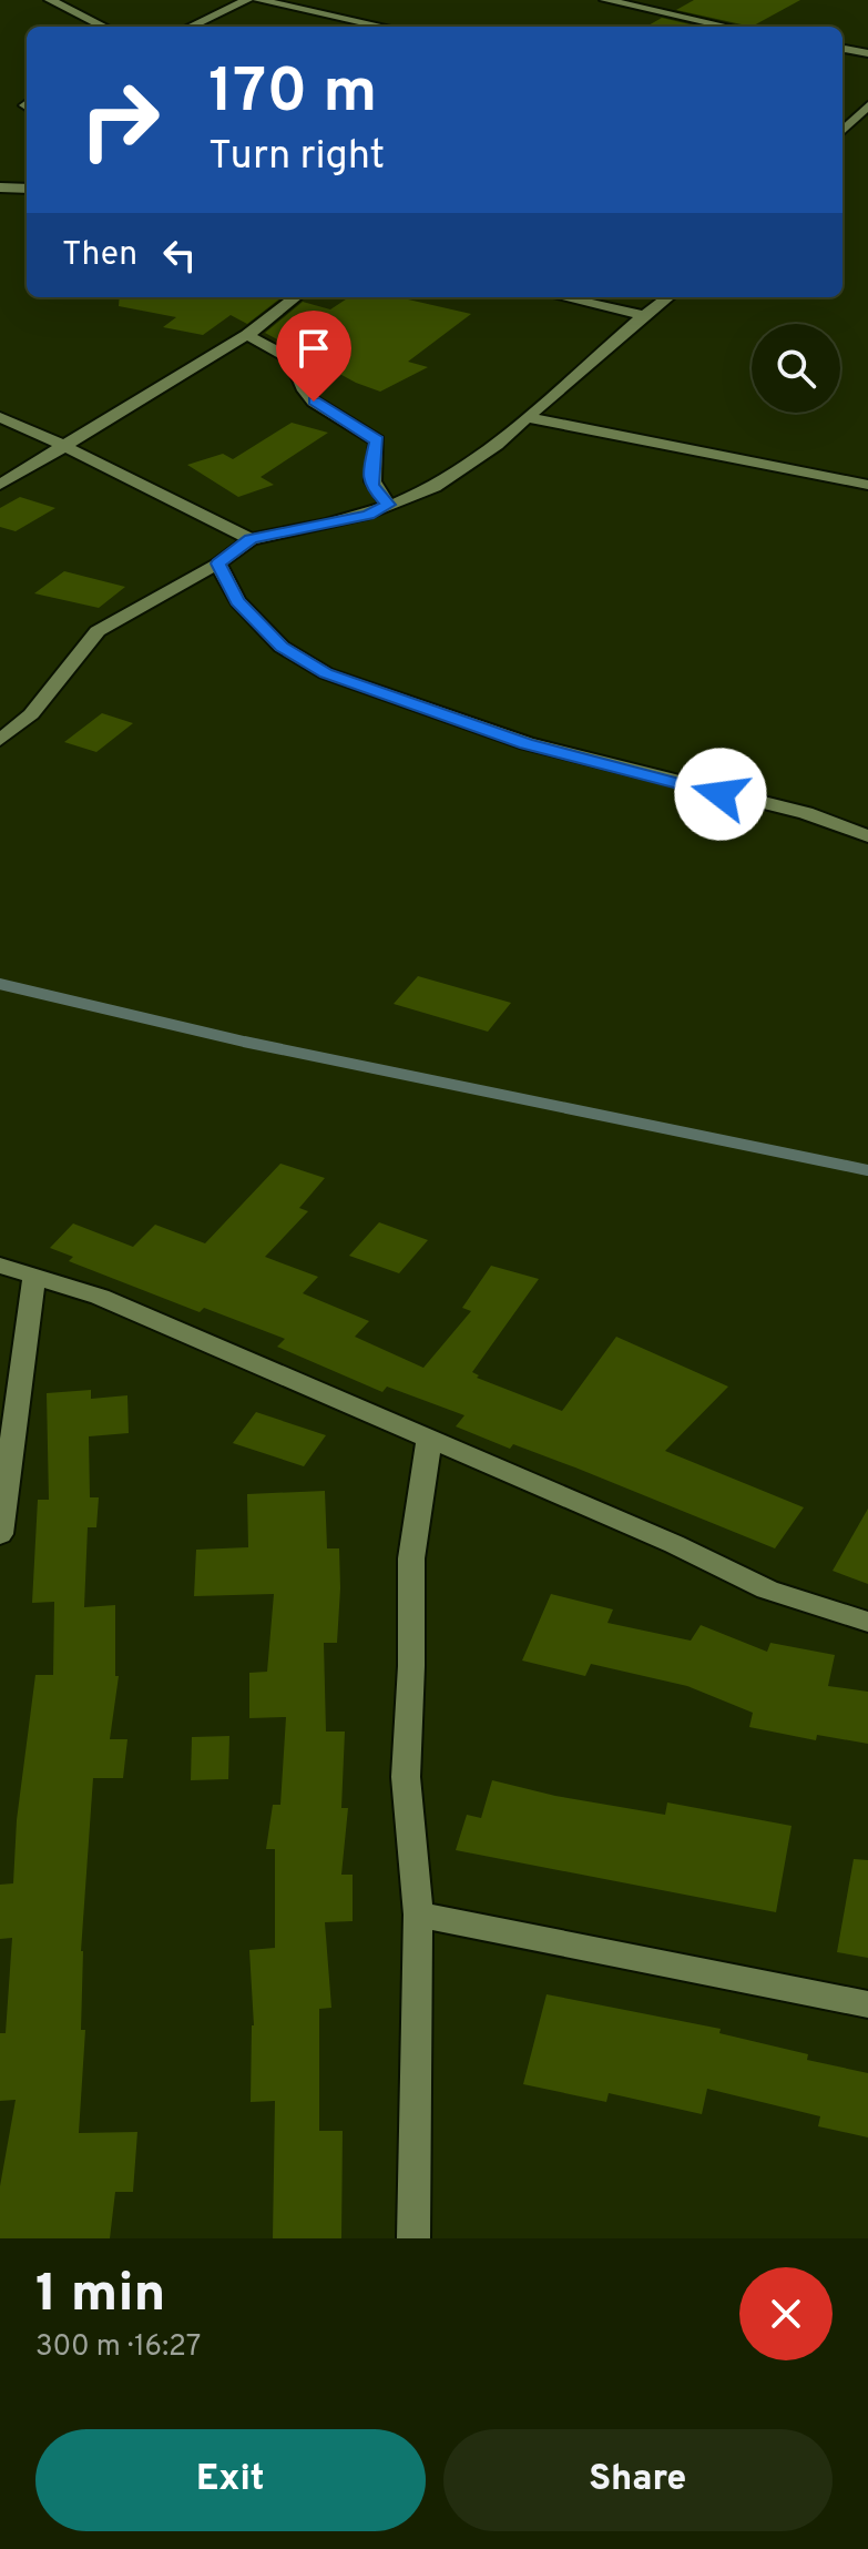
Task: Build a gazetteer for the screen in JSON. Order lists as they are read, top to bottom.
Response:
{
  "page": {
    "turn": ["170 m", "Turn right"],
    "then": "Then",
    "heading": ["1 min", "300 m · 16:27"],
    "buttons": ["Exit", "Share"]
  }
}
